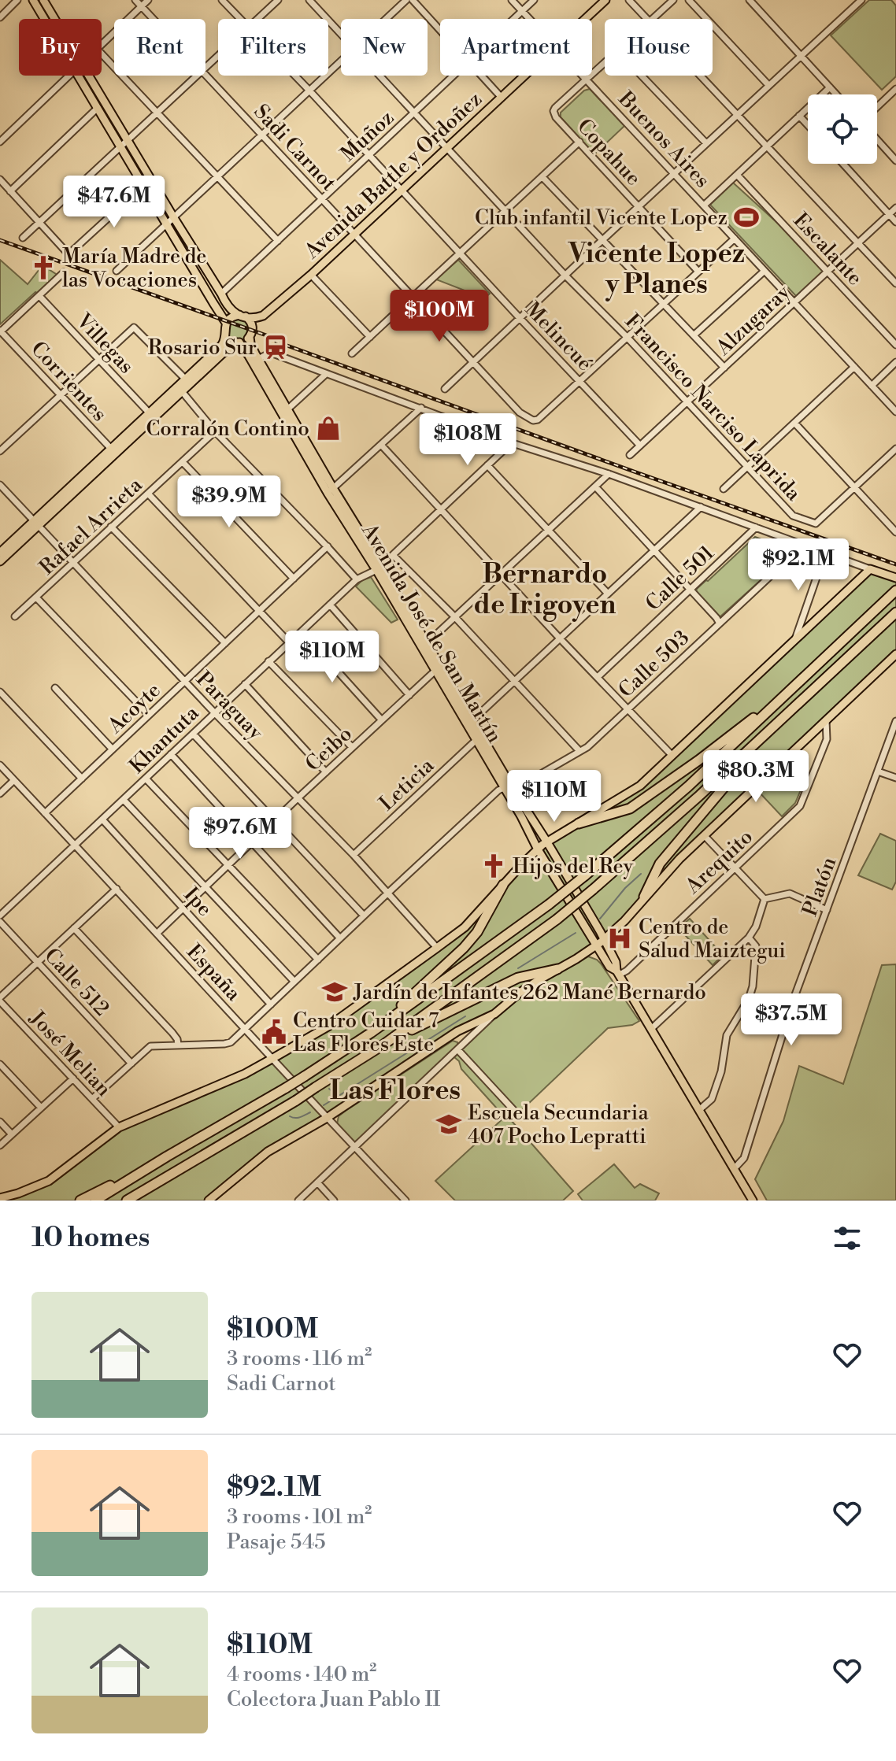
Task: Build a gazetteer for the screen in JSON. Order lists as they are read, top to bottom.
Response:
{
  "streets": {
    "main road": ["Avenida Battle y Ordoñez", "Avenida José de San Martín"],
    "street": [
      "Muñoz",
      "Buenos Aires",
      "Sadi Carnot",
      "Copahue",
      "Escalante",
      "Alzugaray",
      "Melincué",
      "Villegas",
      "Corrientes",
      "Francisco Narciso Laprida",
      "Rafael Arrieta",
      "Calle 501",
      "Calle 503",
      "Paraguay",
      "Acoyte",
      "Khantuta",
      "Ceibo",
      "Leticia",
      "Arequito",
      "Platón",
      "Ipe",
      "España",
      "Calle 512",
      "José Melian"
    ]
  },
  "crossings": [
    ["Muñoz", "Buenos Aires"],
    ["Muñoz", "Sadi Carnot"],
    ["Muñoz", "Melincué"],
    ["Muñoz", "Francisco Narciso Laprida"],
    ["Buenos Aires", "Copahue"],
    ["Buenos Aires", "Alzugaray"],
    ["Sadi Carnot", "Avenida Battle y Ordoñez"],
    ["Sadi Carnot", "Melincué"],
    ["Avenida Battle y Ordoñez", "Melincué"],
    ["Avenida Battle y Ordoñez", "Francisco Narciso Laprida"],
    ["Avenida Battle y Ordoñez", "Avenida José de San Martín"],
    ["Escalante", "Alzugaray"],
    ["Alzugaray", "Melincué"],
    ["Alzugaray", "Francisco Narciso Laprida"],
    ["Rafael Arrieta", "Paraguay"],
    ["Avenida José de San Martín", "Calle 503"],
    ["Avenida José de San Martín", "Khantuta"],
    ["Avenida José de San Martín", "Ceibo"],
    ["Avenida José de San Martín", "Leticia"],
    ["Avenida José de San Martín", "Arequito"],
    ["Avenida José de San Martín", "Platón"],
    ["Calle 503", "Paraguay"],
    ["Calle 503", "Ipe"],
    ["Calle 503", "España"],
    ["Calle 503", "Calle 512"],
    ["Calle 503", "José Melian"],
    ["Paraguay", "Acoyte"],
    ["Paraguay", "Khantuta"],
    ["Paraguay", "Ceibo"],
    ["Paraguay", "Leticia"],
    ["Acoyte", "España"],
    ["Khantuta", "Ipe"],
    ["Khantuta", "España"],
    ["Ceibo", "Ipe"],
    ["Ceibo", "España"]
  ],
  "districts": ["Vicente Lopez y Planes", "Bernardo de Irigoyen", "Las Flores"],
  "places": {
    "sports": ["Club infantil Vicente Lopez"],
    "church": ["María Madre de las Vocaciones", "Hijos del Rey"],
    "station": ["Rosario Sur"],
    "shop": ["Corralón Contino"],
    "hospital": ["Centro de Salud Maiztegui"],
    "school or university": ["Jardín de Infantes 262 Mané Bernardo", "Escuela Secundaria 407 Pocho Lepratti"],
    "public building": ["Centro Cuidar 7 Las Flores Este"]
  },
  "page": {
    "chip": [
      "Buy",
      "Rent",
      "Filters",
      "New",
      "Apartment",
      "House"
    ],
    "price": [
      "$47.6M",
      "$100M",
      "$108M",
      "$39.9M",
      "$92.1M",
      "$110M",
      "$80.3M",
      "$110M",
      "$97.6M",
      "$37.5M"
    ],
    "heading": "10 homes",
    "list": [
      {
        "name": "$100M",
        "note": "3 rooms · 116 m² · Sadi Carnot"
      },
      {
        "name": "$92.1M",
        "note": "3 rooms · 101 m² · Pasaje 545"
      },
      {
        "name": "$110M",
        "note": "4 rooms · 140 m² · Colectora Juan Pablo II"
      }
    ]
  }
}
